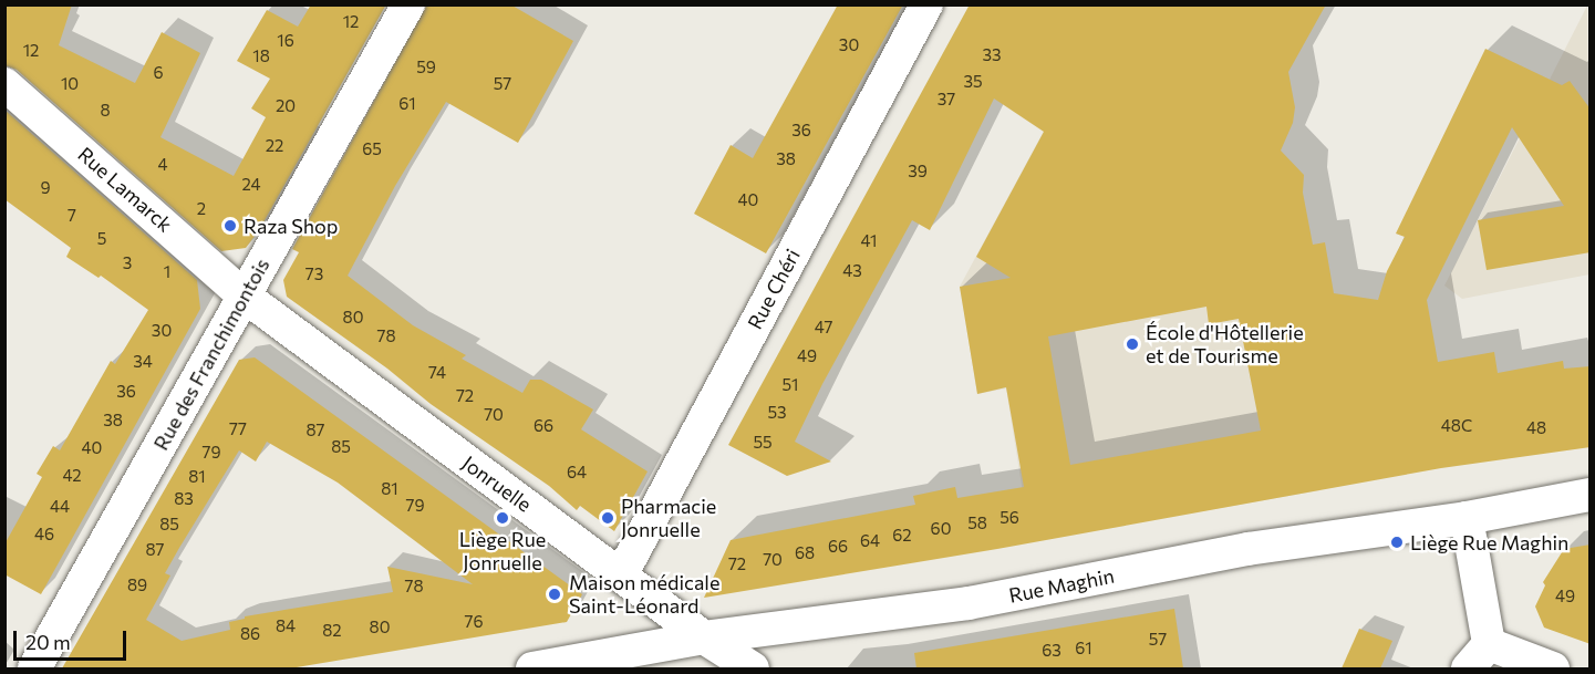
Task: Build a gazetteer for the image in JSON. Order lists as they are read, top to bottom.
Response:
{
  "streets": {
    "street": [
      "Rue Lamarck",
      "Rue Chéri",
      "Rue des Franchimontois",
      "Jonruelle",
      "Rue Maghin"
    ]
  },
  "crossings": [
    ["Rue Lamarck", "Rue des Franchimontois"],
    ["Rue Lamarck", "Jonruelle"],
    ["Rue Chéri", "Jonruelle"],
    ["Rue des Franchimontois", "Jonruelle"],
    ["Jonruelle", "Rue Maghin"]
  ],
  "places": [
    "Raza Shop",
    "École d'Hôtellerie et de Tourisme",
    "Liège Rue Jonruelle",
    "Pharmacie Jonruelle",
    "Liège Rue Maghin",
    "Maison médicale Saint-Léonard"
  ],
  "house_numbers": [
    "12",
    "16",
    "30",
    "12",
    "33",
    "18",
    "59",
    "6",
    "35",
    "10",
    "57",
    "37",
    "61",
    "20",
    "8",
    "36",
    "22",
    "65",
    "38",
    "4",
    "39",
    "24",
    "9",
    "40",
    "2",
    "7",
    "5",
    "41",
    "3",
    "43",
    "1",
    "73",
    "80",
    "47",
    "30",
    "78",
    "49",
    "34",
    "74",
    "51",
    "36",
    "72",
    "53",
    "70",
    "38",
    "66",
    "48C",
    "48",
    "77",
    "87",
    "55",
    "85",
    "40",
    "79",
    "64",
    "42",
    "81",
    "81",
    "83",
    "79",
    "44",
    "56",
    "58",
    "85",
    "60",
    "46",
    "62",
    "64",
    "66",
    "87",
    "68",
    "70",
    "72",
    "89",
    "78",
    "49",
    "76",
    "84",
    "80",
    "82",
    "86",
    "57",
    "61",
    "63"
  ],
  "scale_bar": "20 m"
}
